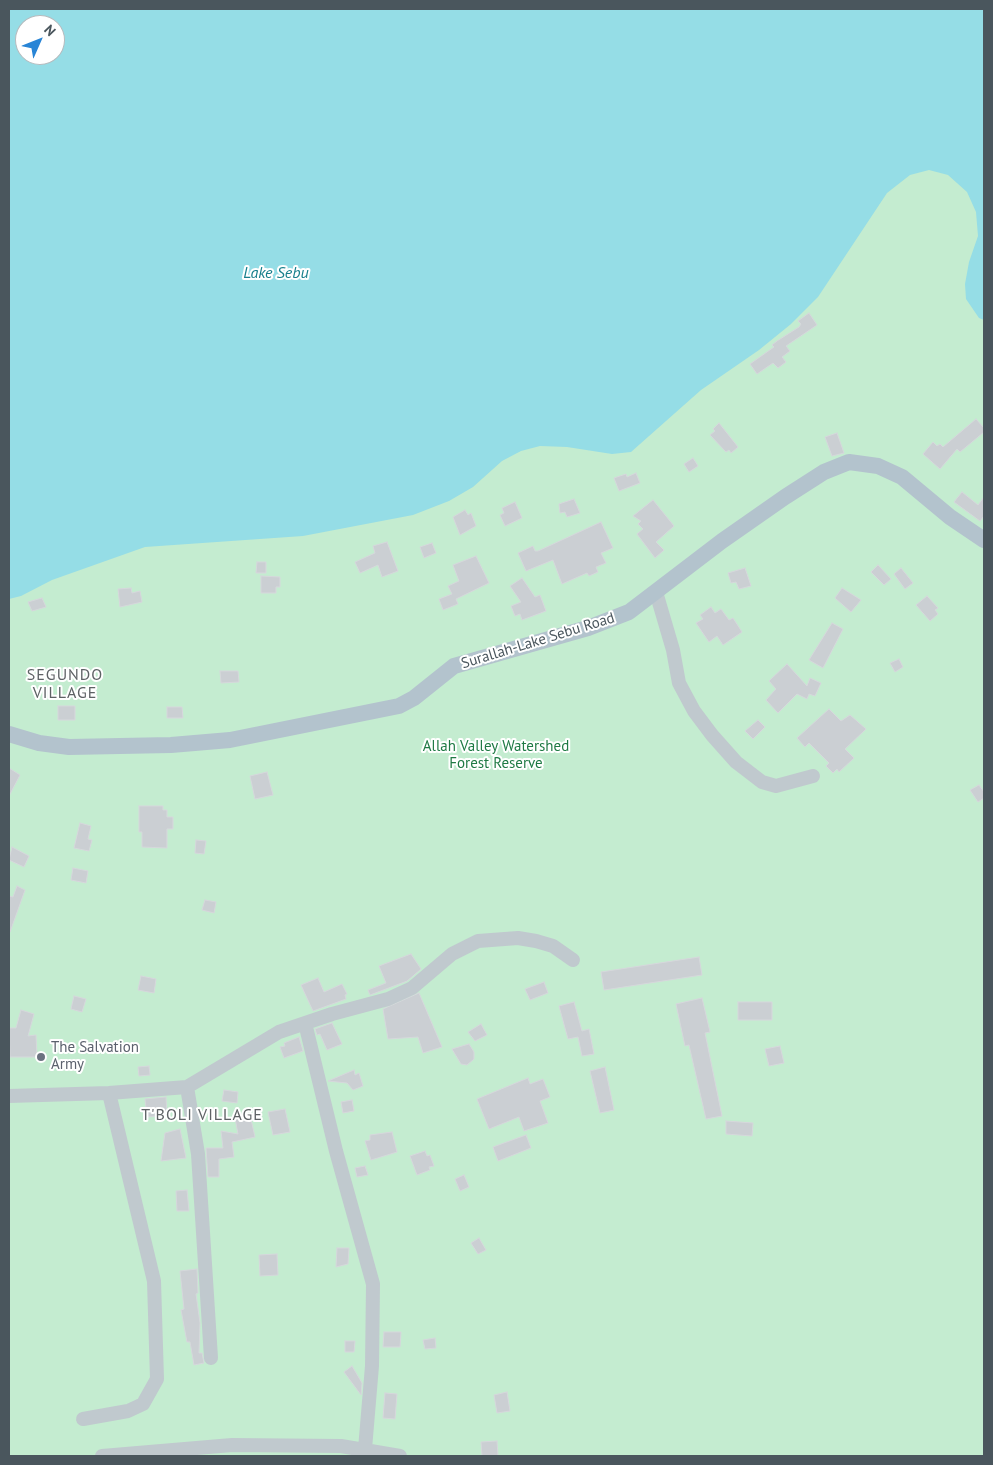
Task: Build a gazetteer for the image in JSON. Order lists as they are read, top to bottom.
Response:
{
  "streets": {
    "main road": ["Surallah-Lake Sebu Road"]
  },
  "districts": ["SEGUNDO VILLAGE", "T'BOLI VILLAGE"],
  "water": ["Lake Sebu"],
  "parks": ["Allah Valley Watershed Forest Reserve"],
  "places": ["The Salvation Army"],
  "north": "top right"
}
